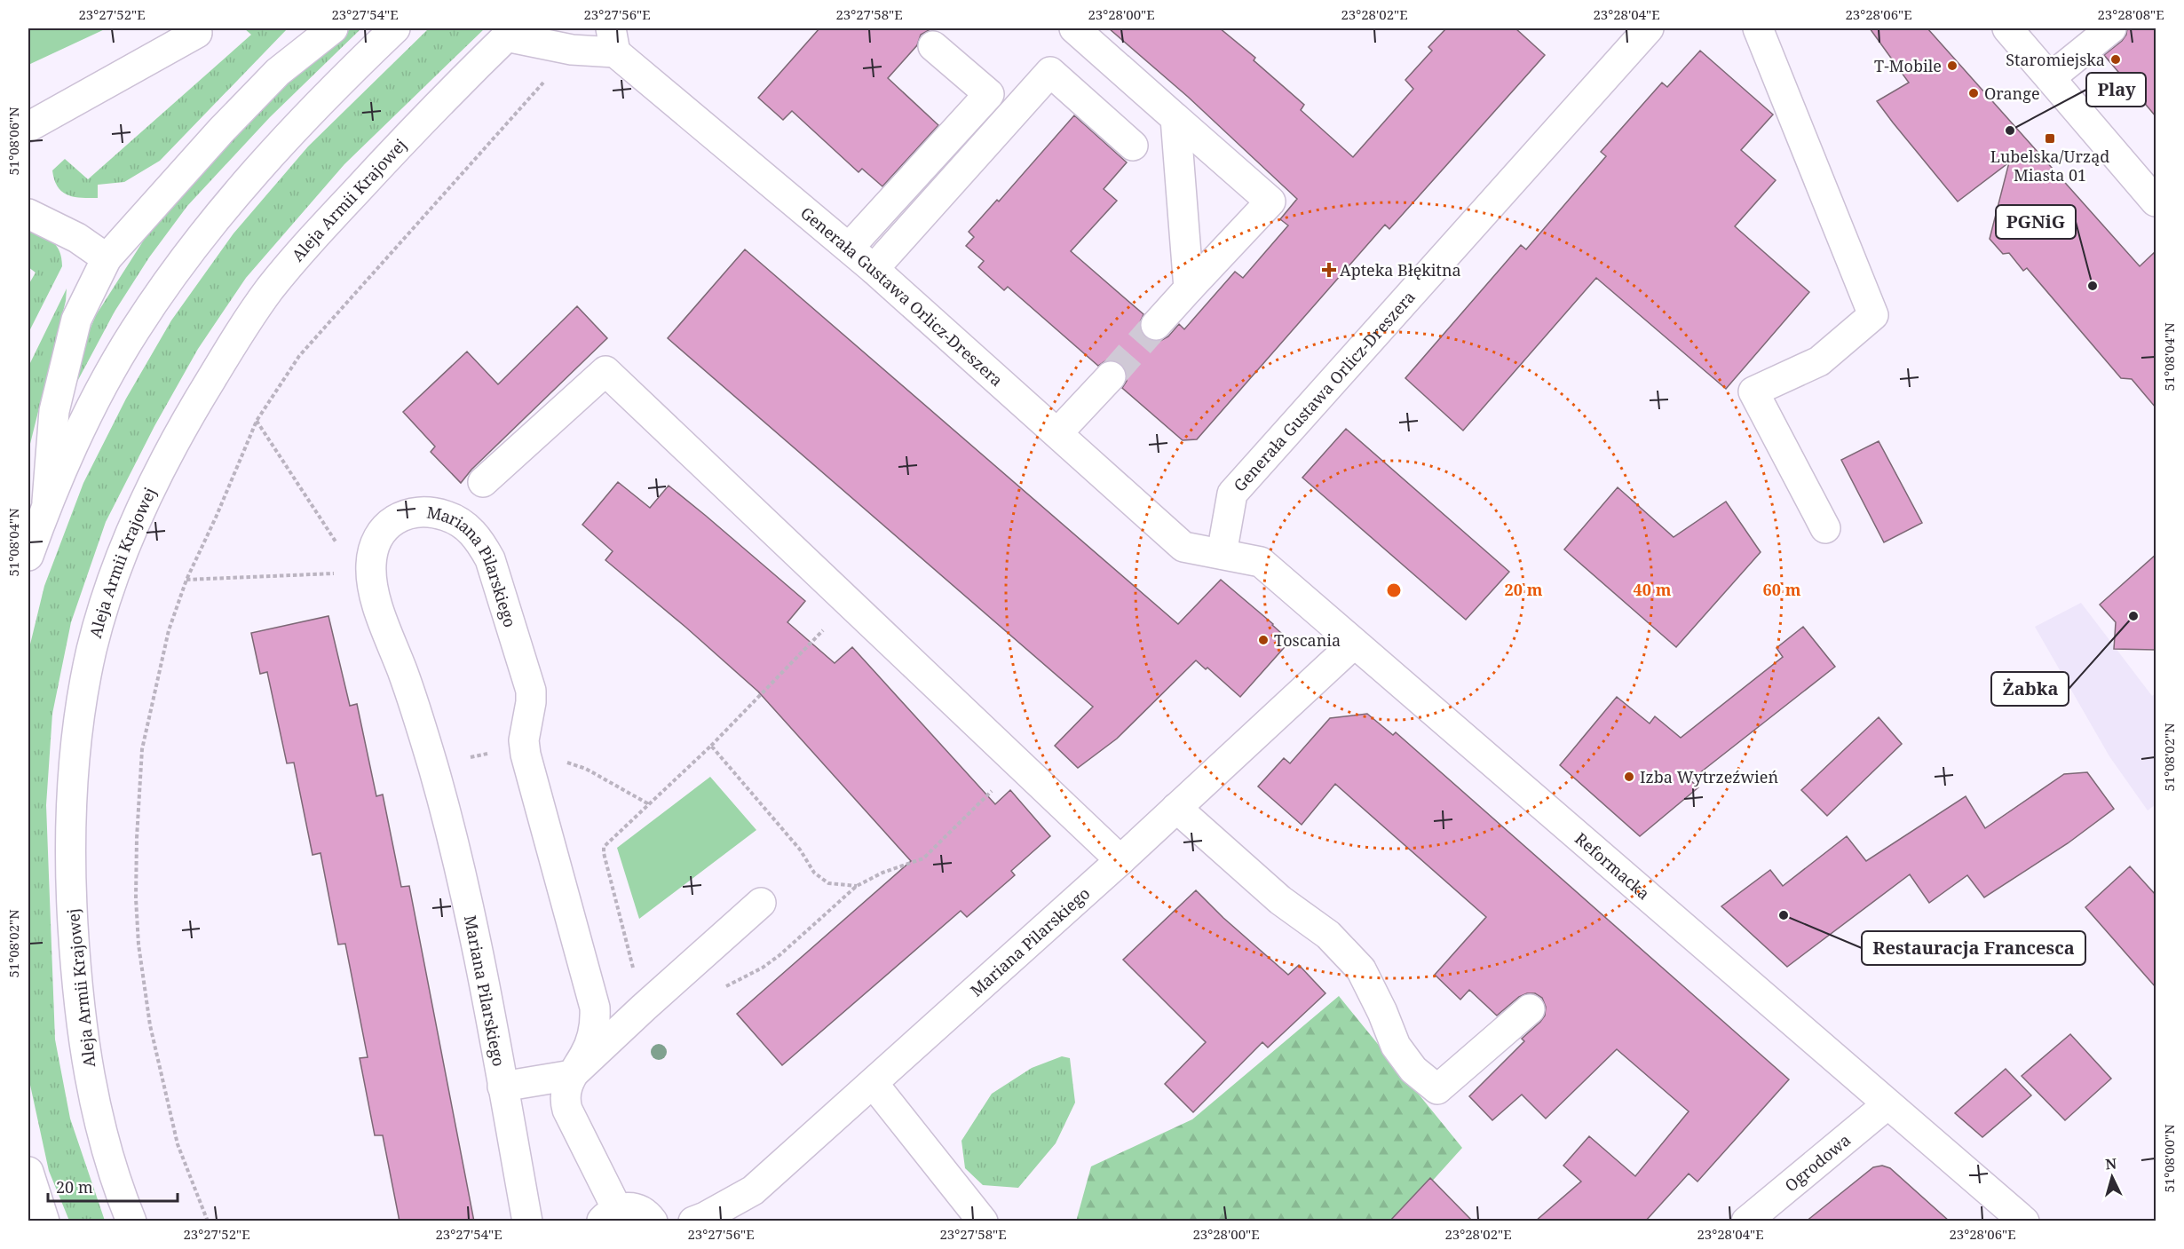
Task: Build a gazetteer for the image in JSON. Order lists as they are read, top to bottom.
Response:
{
  "streets": {
    "street": [
      "Aleja Armii Krajowej",
      "Generała Gustawa Orlicz-Dreszera",
      "Mariana Pilarskiego",
      "Reformacka",
      "Ogrodowa"
    ]
  },
  "crossings": [
    ["Generała Gustawa Orlicz-Dreszera", "Reformacka"],
    ["Mariana Pilarskiego", "Reformacka"],
    ["Reformacka", "Ogrodowa"]
  ],
  "places": {
    "other": [
      "Staromiejska",
      "T-Mobile",
      "Orange",
      "Play",
      "PGNiG",
      "Żabka",
      "Toscania",
      "Izba Wytrzeźwień",
      "Restauracja Francesca"
    ],
    "transit": ["Lubelska/Urząd Miasta 01"],
    "health": ["Apteka Błękitna"]
  },
  "scale_bar": "20 m",
  "north": "top",
  "coordinates": [
    "23°27'52\"E",
    "23°27'54\"E",
    "23°27'56\"E",
    "23°27'58\"E",
    "23°28'00\"E",
    "23°28'02\"E",
    "23°28'04\"E",
    "23°28'06\"E",
    "23°28'08\"E",
    "51°08'06\"N",
    "51°08'04\"N",
    "51°08'02\"N",
    "51°08'00\"N"
  ],
  "rings": ["20 m", "40 m", "60 m"]
}
